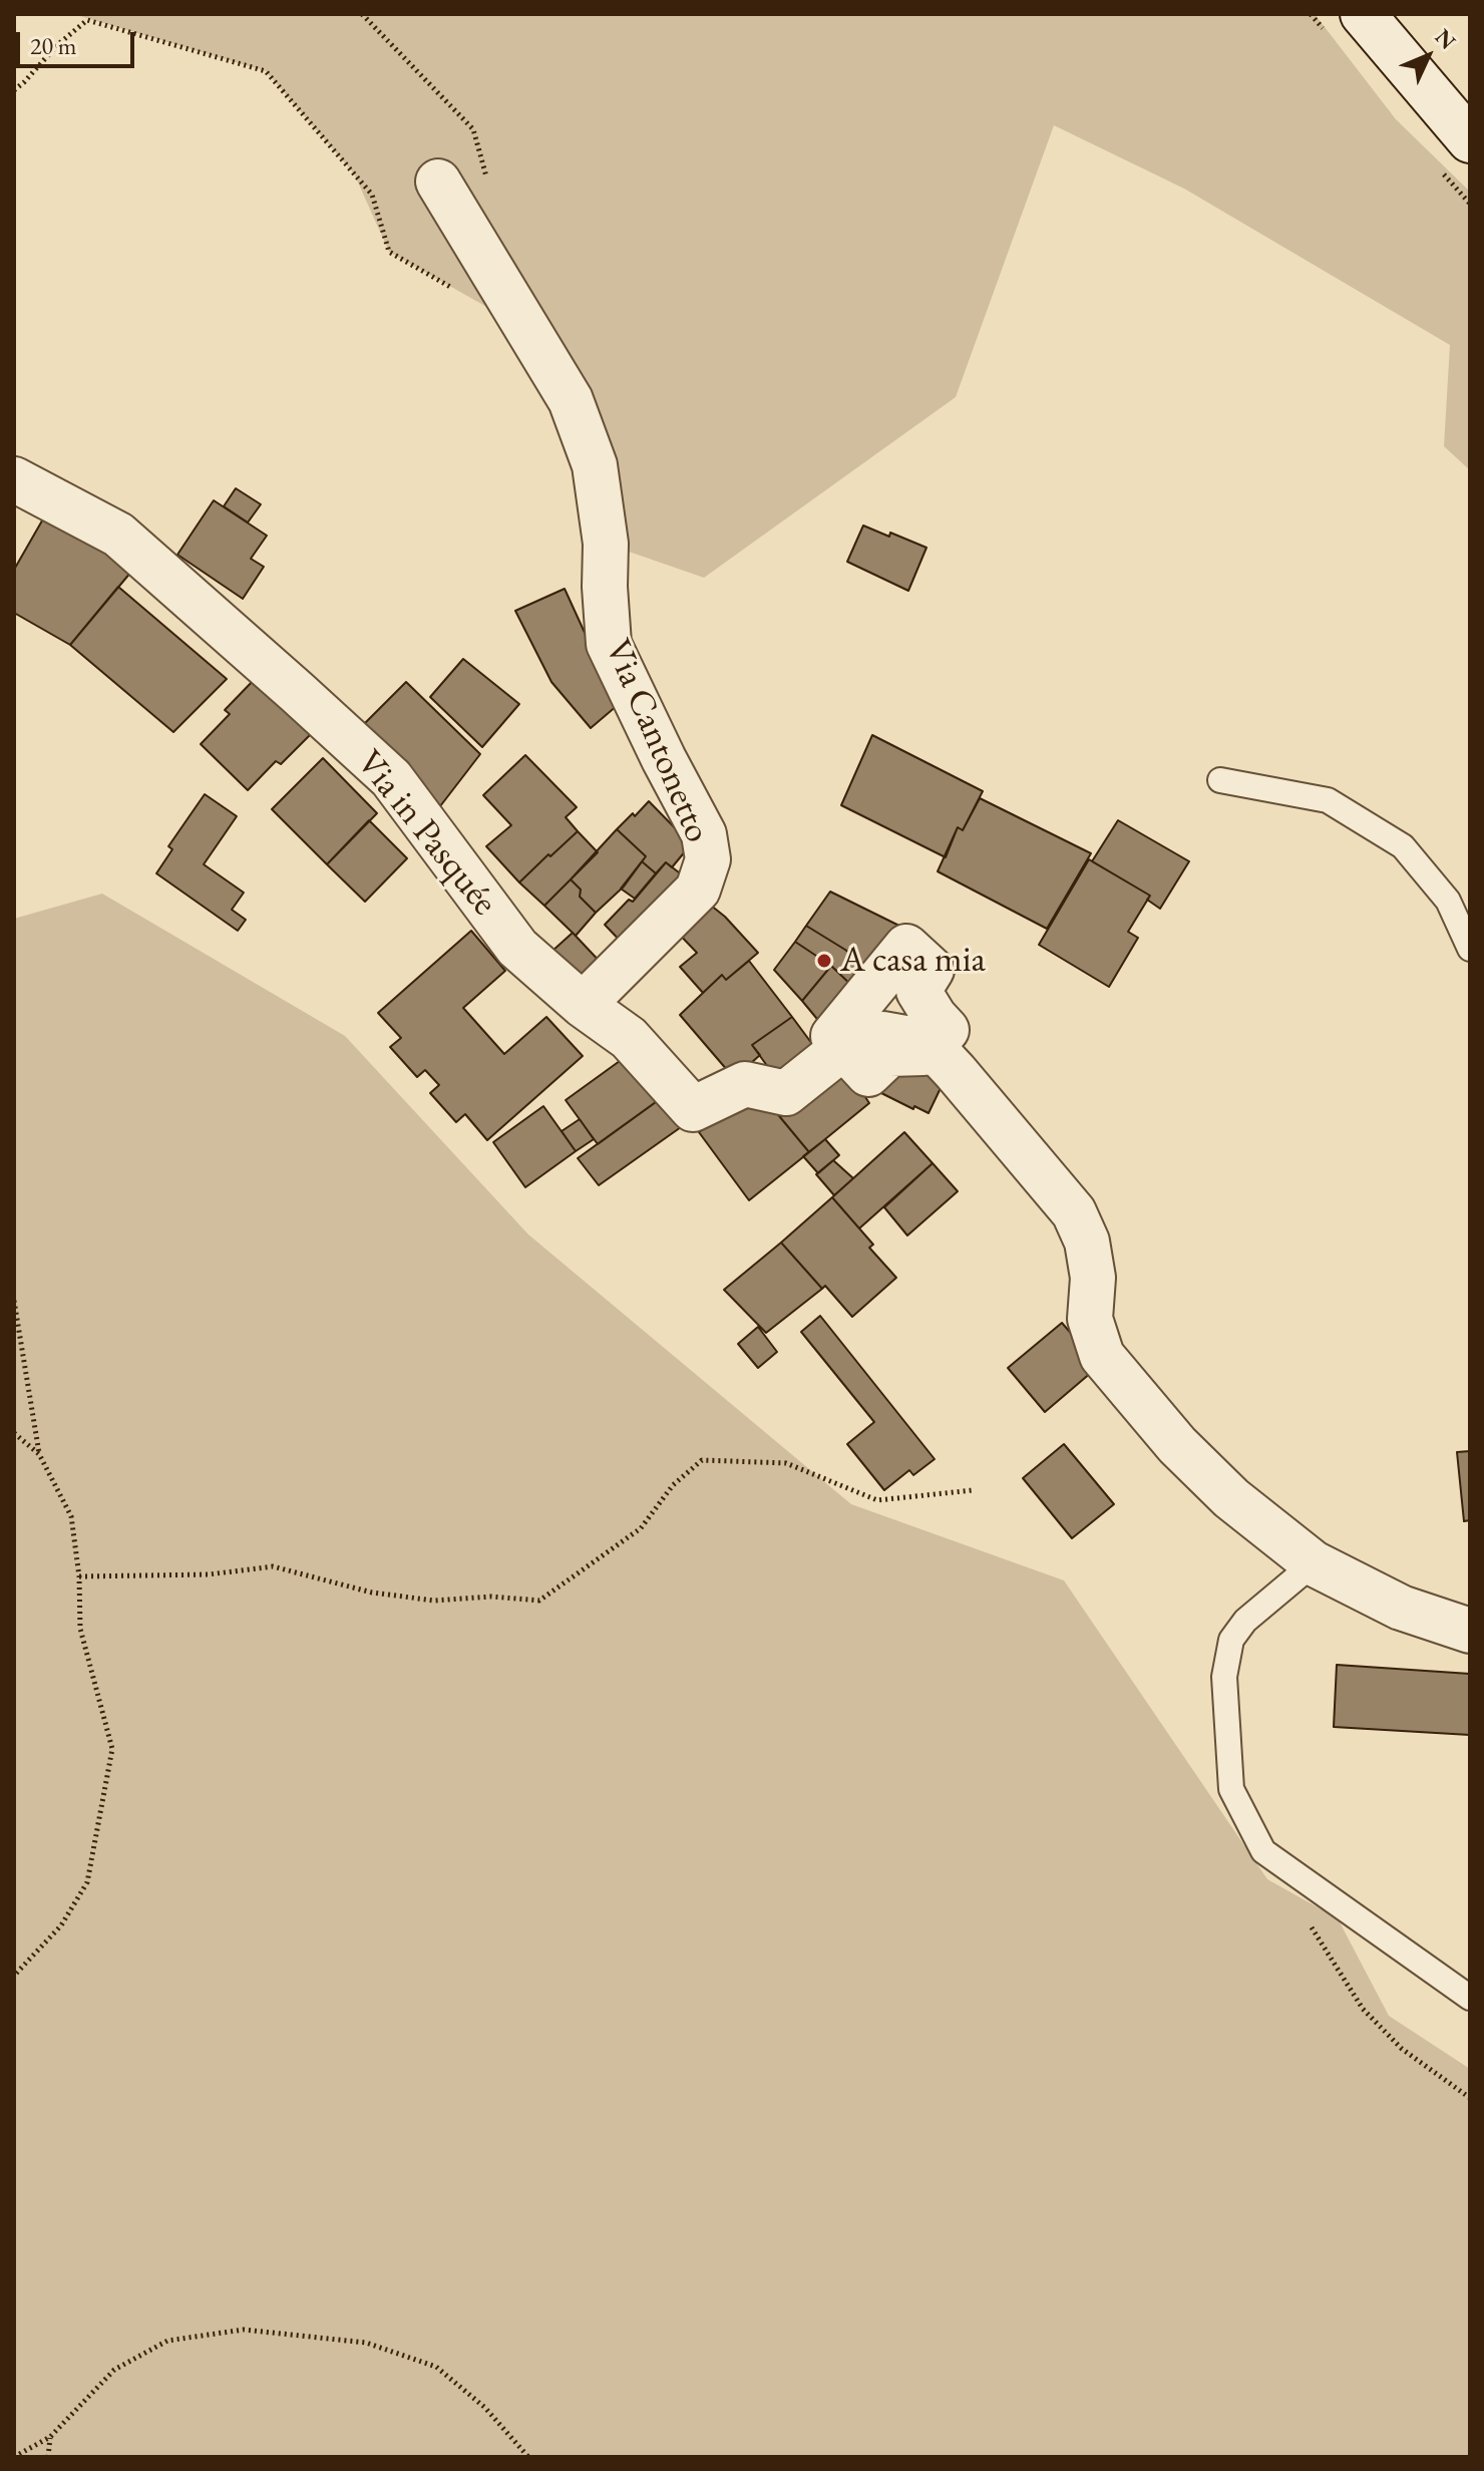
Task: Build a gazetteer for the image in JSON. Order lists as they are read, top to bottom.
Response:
{
  "streets": {
    "street": ["Via Cantonetto", "Via in Pasquée"]
  },
  "crossings": [
    ["Via Cantonetto", "Via in Pasquée"]
  ],
  "places": ["A casa mia"],
  "scale_bar": "20 m",
  "north": "top right"
}
